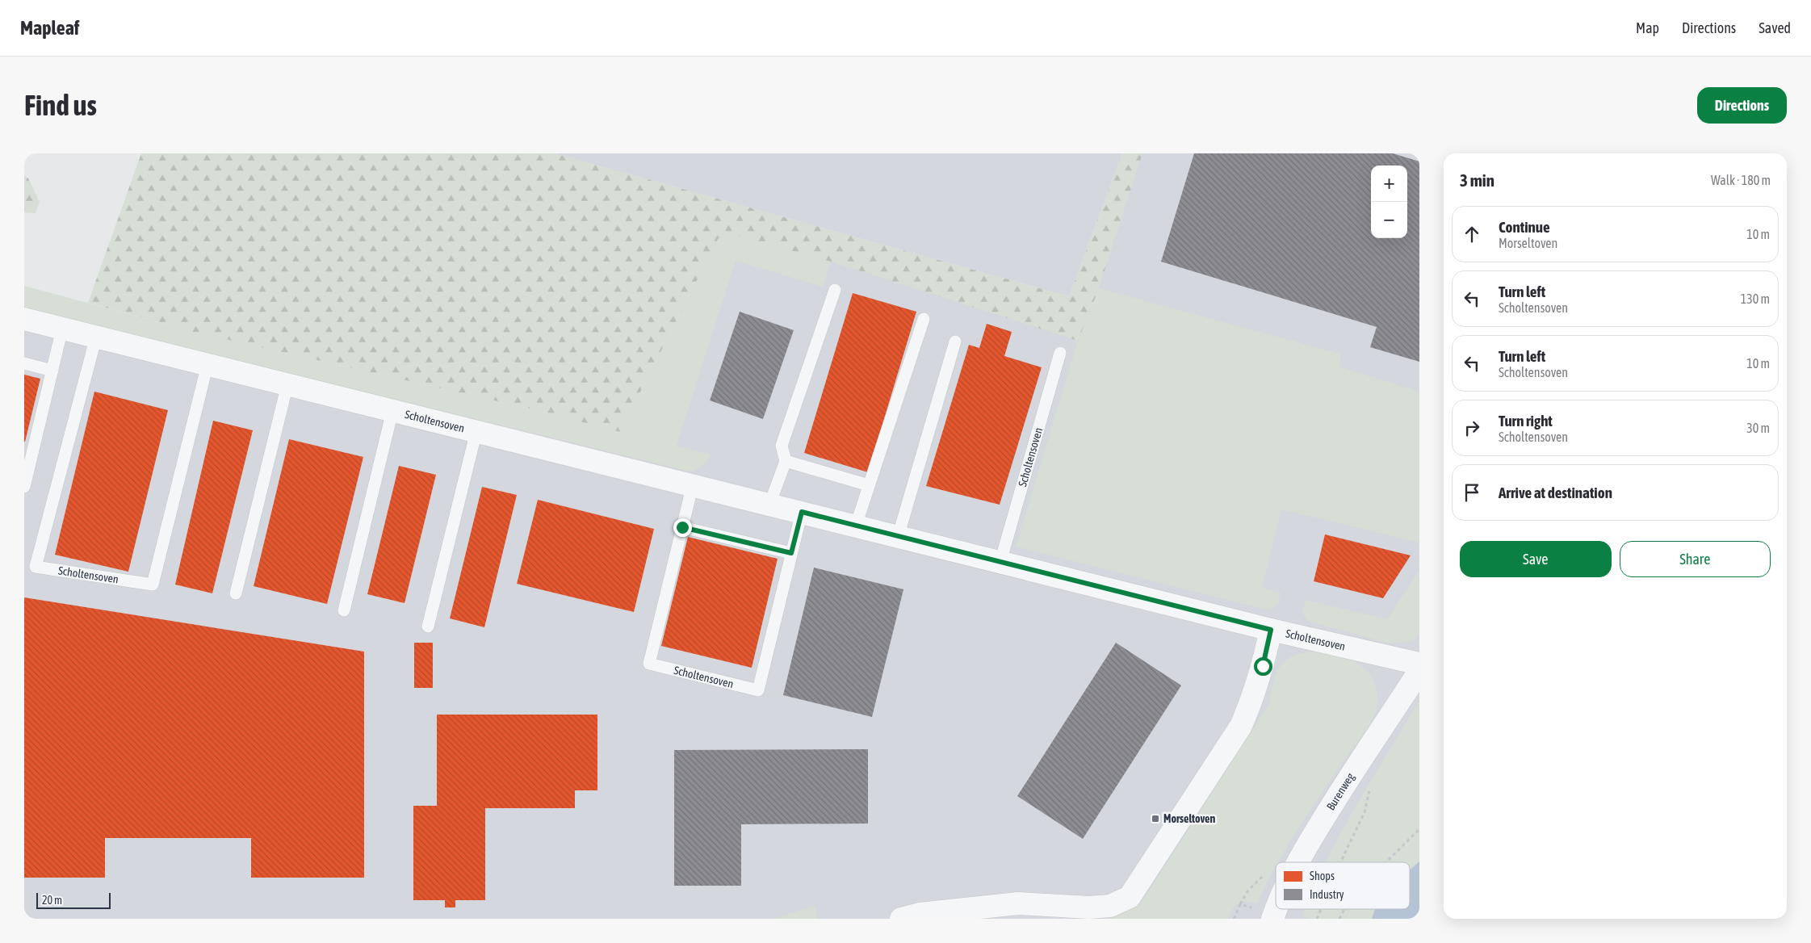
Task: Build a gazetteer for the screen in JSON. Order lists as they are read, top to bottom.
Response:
{
  "streets": {
    "street": ["Scholtensoven", "Burenweg"]
  },
  "places": {
    "transit": ["Morseltoven"]
  },
  "legend": ["Shops", "Industry"],
  "scale_bar": "20 m",
  "page": {
    "header": "Mapleaf",
    "nav": ["Map", "Directions", "Saved"],
    "buttons": [
      "Directions",
      ["Save", "Share"]
    ],
    "title": "Find us",
    "heading": ["3 min", "Walk · 180 m"],
    "map_buttons": ["+", "−"],
    "list": [
      ["Continue", "Morseltoven", "10 m"],
      ["Turn left", "Scholtensoven", "130 m"],
      ["Turn left", "Scholtensoven", "10 m"],
      ["Turn right", "Scholtensoven", "30 m"],
      "Arrive at destination"
    ],
    "scale": "20 m"
  }
}
